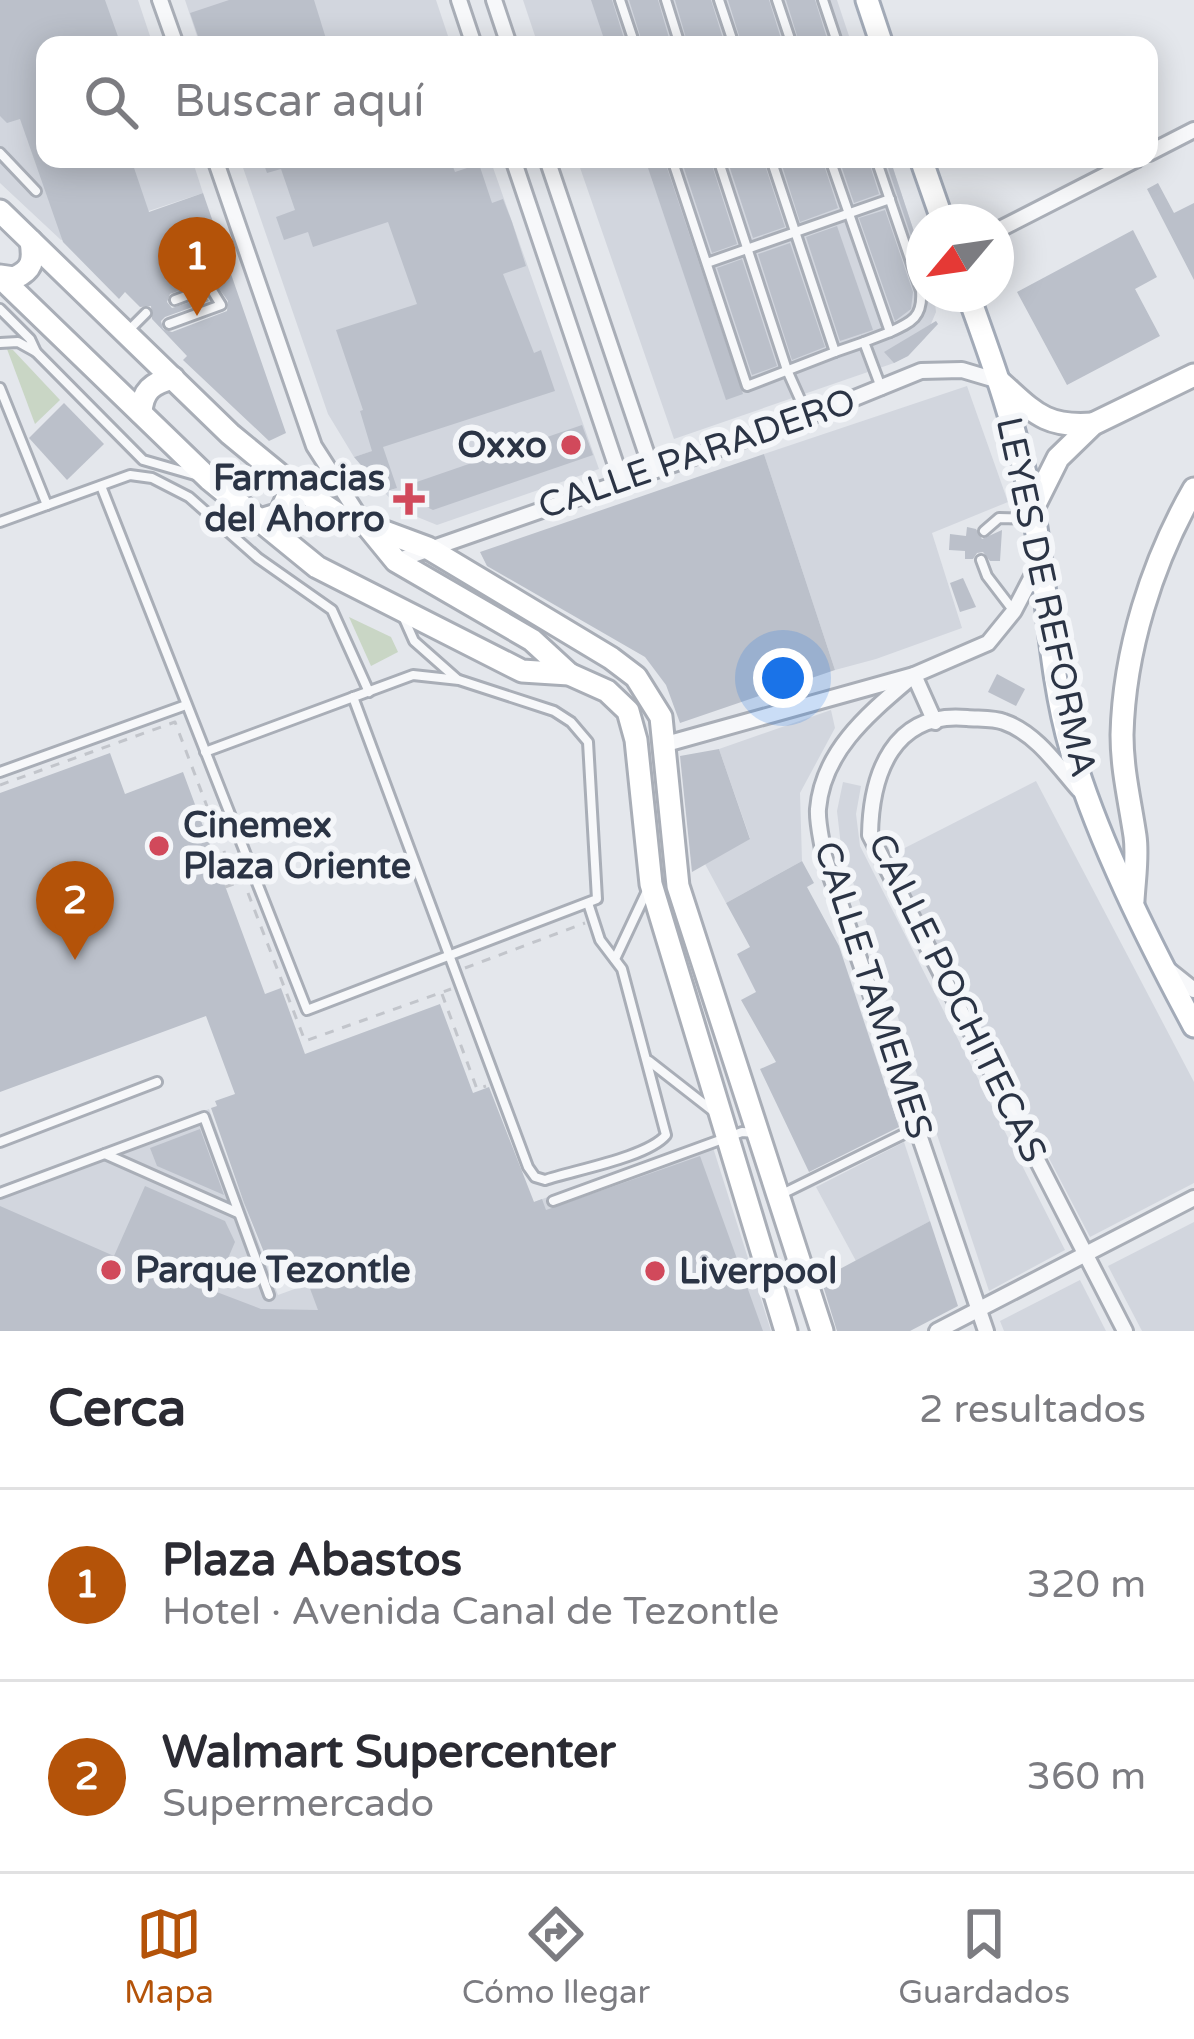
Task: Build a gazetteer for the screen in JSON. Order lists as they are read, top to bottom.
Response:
{
  "streets": {
    "main road": ["LEYES DE REFORMA"],
    "street": ["CALLE PARADERO", "CALLE TAMEMES", "CALLE POCHITECAS"]
  },
  "crossings": [
    ["CALLE PARADERO", "LEYES DE REFORMA"]
  ],
  "places": {
    "other": [
      "Oxxo",
      "Cinemex Plaza Oriente",
      "Parque Tezontle",
      "Liverpool"
    ],
    "health": ["Farmacias del Ahorro"]
  },
  "north": "bottom left",
  "page": {
    "search": "Buscar aquí",
    "pins": ["1", "2"],
    "heading": ["Cerca", "2 resultados"],
    "list": [
      {
        "mark": "1",
        "name": "Plaza Abastos",
        "note": "Hotel · Avenida Canal de Tezontle",
        "value": "320 m"
      },
      {
        "mark": "2",
        "name": "Walmart Supercenter",
        "note": "Supermercado",
        "value": "360 m"
      }
    ],
    "nav": ["Mapa", "Cómo llegar", "Guardados"]
  }
}
